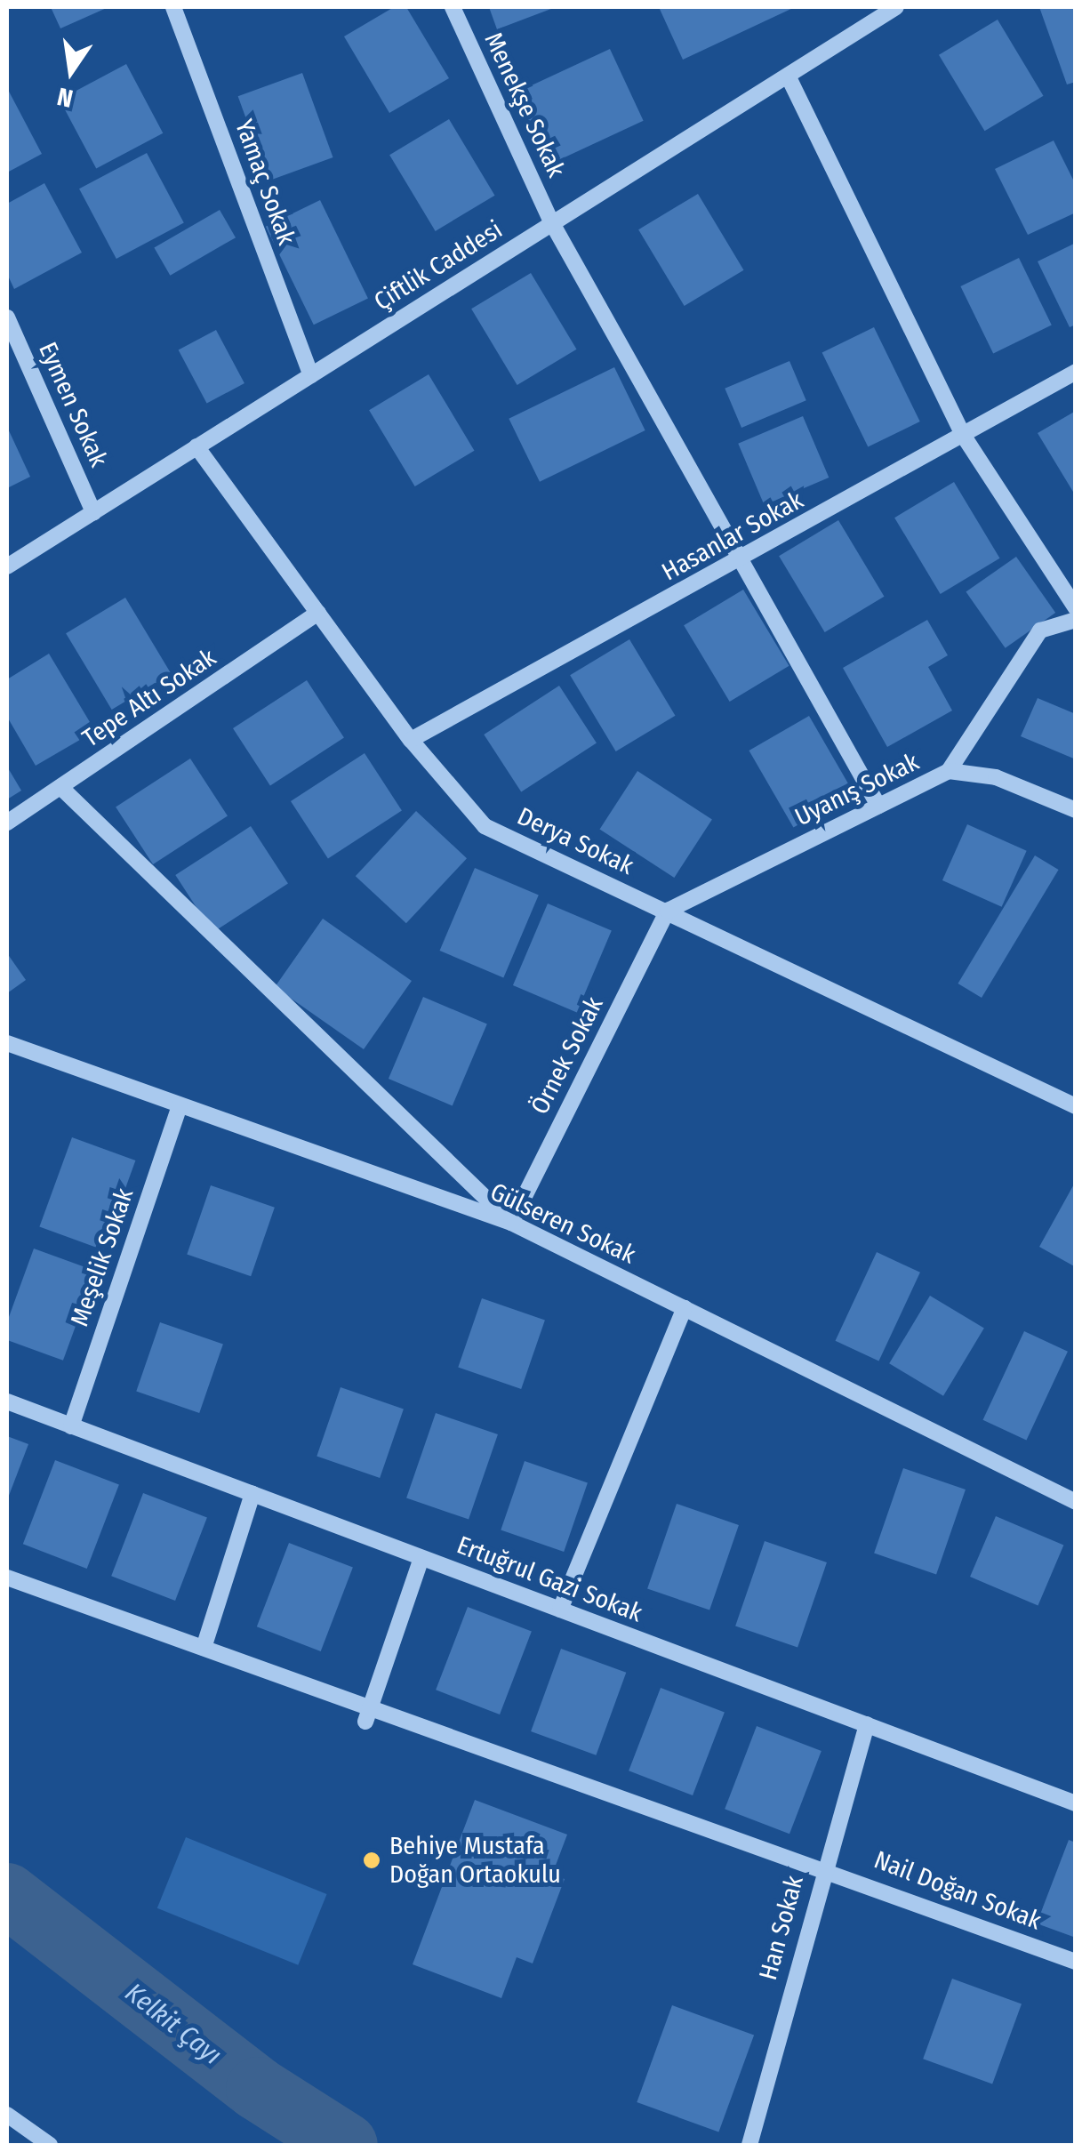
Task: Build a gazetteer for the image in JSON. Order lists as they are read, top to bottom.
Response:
{
  "streets": {
    "street": [
      "Menekşe Sokak",
      "Yamaç Sokak",
      "Çiftlik Caddesi",
      "Eymen Sokak",
      "Hasanlar Sokak",
      "Tepe Altı Sokak",
      "Uyanış Sokak",
      "Derya Sokak",
      "Örnek Sokak",
      "Gülseren Sokak",
      "Meşelik Sokak",
      "Ertuğrul Gazi Sokak",
      "Nail Doğan Sokak",
      "Han Sokak"
    ]
  },
  "crossings": [
    ["Menekşe Sokak", "Çiftlik Caddesi"],
    ["Menekşe Sokak", "Hasanlar Sokak"],
    ["Menekşe Sokak", "Uyanış Sokak"],
    ["Yamaç Sokak", "Çiftlik Caddesi"],
    ["Çiftlik Caddesi", "Eymen Sokak"],
    ["Çiftlik Caddesi", "Derya Sokak"],
    ["Hasanlar Sokak", "Derya Sokak"],
    ["Tepe Altı Sokak", "Derya Sokak"],
    ["Uyanış Sokak", "Derya Sokak"],
    ["Uyanış Sokak", "Örnek Sokak"],
    ["Derya Sokak", "Örnek Sokak"],
    ["Örnek Sokak", "Gülseren Sokak"],
    ["Gülseren Sokak", "Meşelik Sokak"],
    ["Meşelik Sokak", "Ertuğrul Gazi Sokak"],
    ["Ertuğrul Gazi Sokak", "Han Sokak"],
    ["Nail Doğan Sokak", "Han Sokak"]
  ],
  "water": ["Kelkit Çayı"],
  "places": ["Behiye Mustafa Doğan Ortaokulu"],
  "north": "bottom"
}
